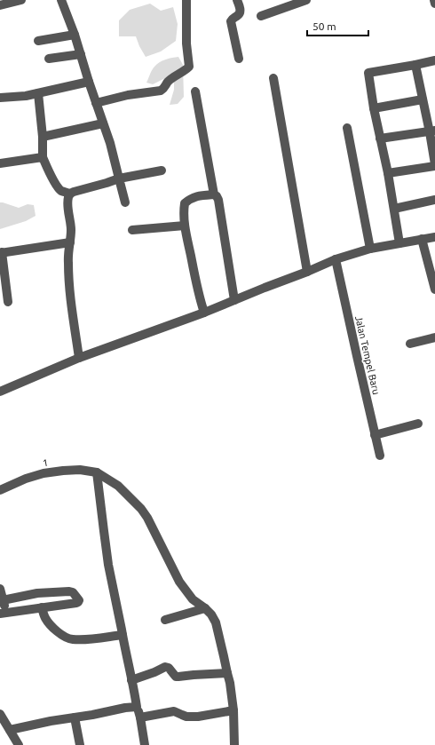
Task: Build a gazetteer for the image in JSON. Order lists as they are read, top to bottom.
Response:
{
  "streets": {
    "street": ["Jalan Tempel Baru", "1"]
  },
  "scale_bar": "50 m"
}
